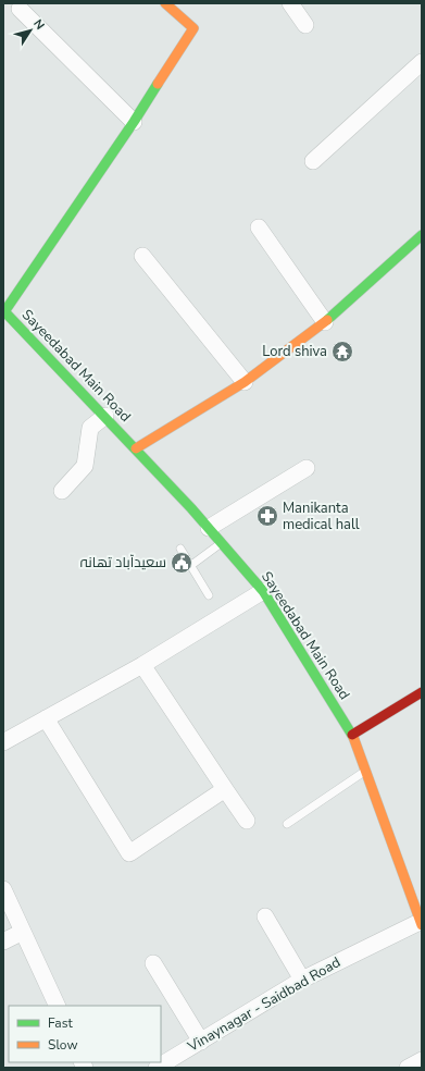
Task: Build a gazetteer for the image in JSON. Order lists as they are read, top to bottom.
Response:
{
  "streets": {
    "street": ["Sayeedabad Main Road", "Vinaynagar - Saidbad Road"]
  },
  "crossings": [
    ["Sayeedabad Main Road", "Vinaynagar - Saidbad Road"]
  ],
  "places": {
    "temple": ["Lord shiva"],
    "pharmacy": ["Manikanta medical hall"],
    "public building": ["سعیدآباد تھانہ"]
  },
  "legend": ["Fast", "Slow"],
  "north": "top right"
}
